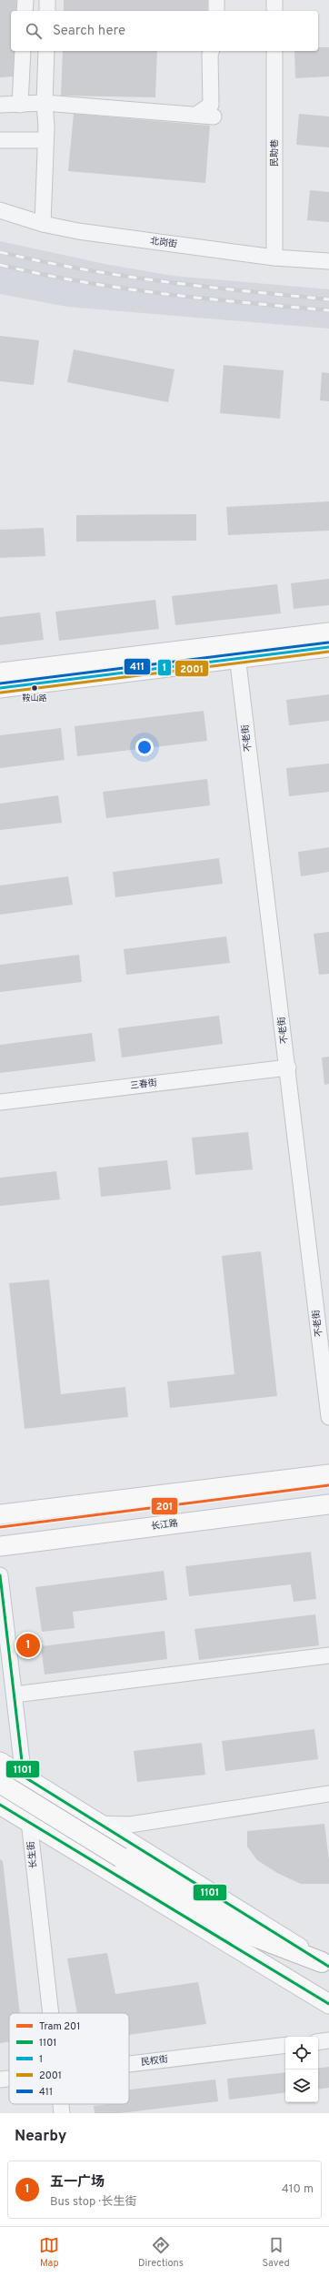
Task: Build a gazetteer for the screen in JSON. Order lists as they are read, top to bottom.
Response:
{
  "streets": {
    "main road": ["长江路"],
    "street": [
      "民助巷",
      "北岗街",
      "不老街",
      "三春街",
      "长生街",
      "民权街"
    ]
  },
  "crossings": [
    ["民助巷", "北岗街"],
    ["不老街", "三春街"]
  ],
  "places": ["鞍山路"],
  "lines": [
    "transit line 411",
    "transit line 1",
    "transit line 2001",
    "tram line 201",
    "transit line 1101"
  ],
  "legend": [
    "Tram 201",
    "1101",
    "1",
    "2001",
    "411"
  ],
  "page": {
    "search": "Search here",
    "pins": "1",
    "heading": "Nearby",
    "list": [
      {
        "mark": "1",
        "name": "五一广场",
        "note": "Bus stop · 长生街",
        "value": "410 m"
      }
    ],
    "nav": ["Map", "Directions", "Saved"]
  }
}
